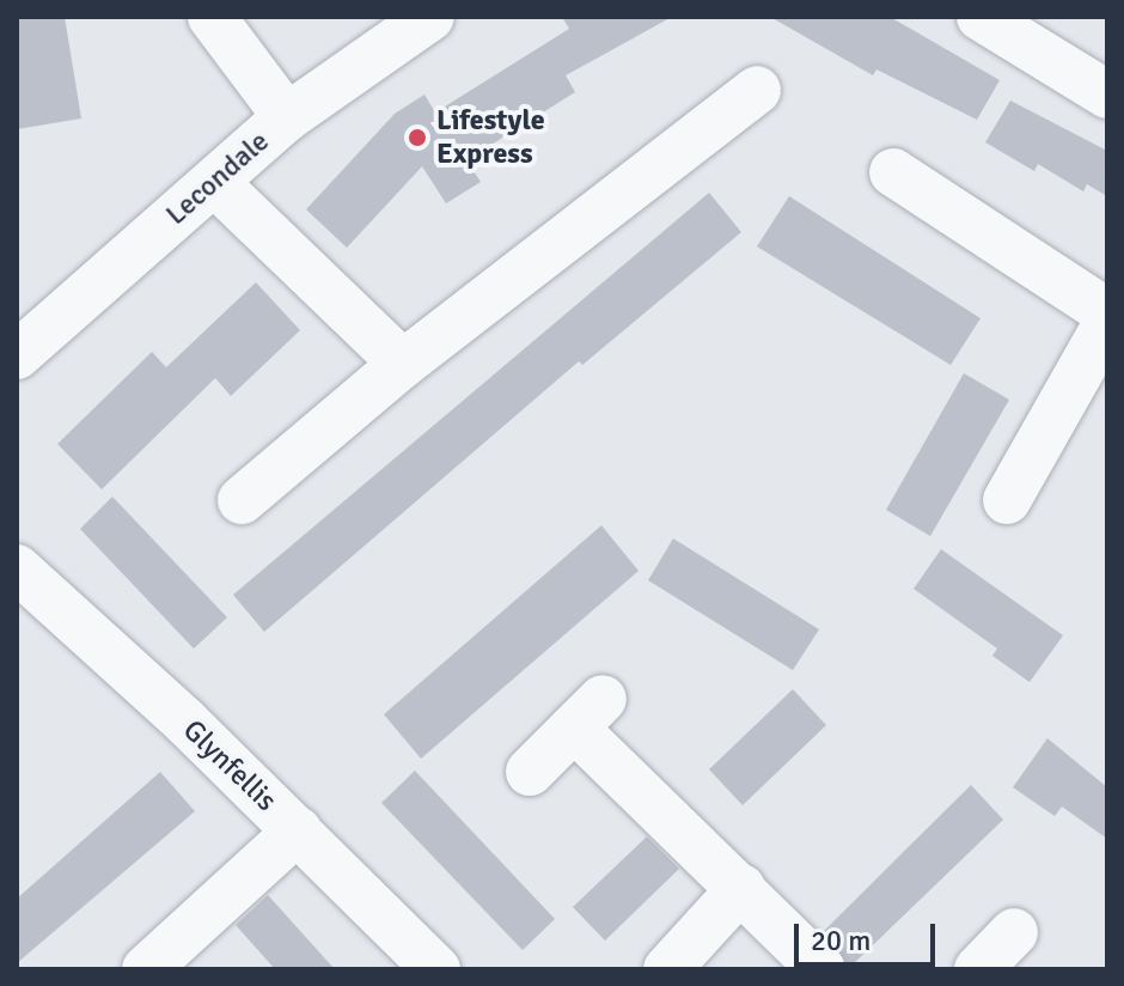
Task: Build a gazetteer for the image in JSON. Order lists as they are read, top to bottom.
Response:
{
  "streets": {
    "street": ["Lecondale", "Glynfellis"]
  },
  "places": ["Lifestyle Express"],
  "scale_bar": "20 m"
}
